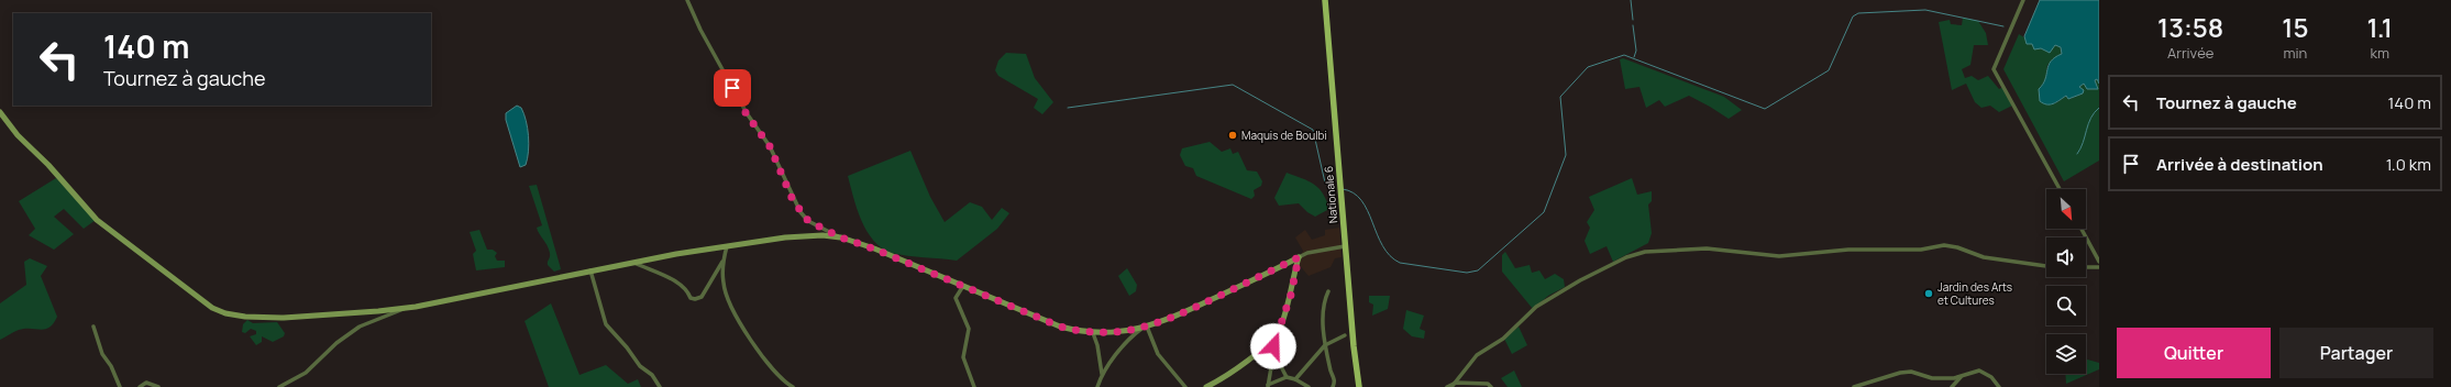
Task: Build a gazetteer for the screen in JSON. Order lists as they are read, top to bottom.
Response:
{
  "streets": {
    "main road": ["Nationale 6"]
  },
  "places": ["Maquis de Boulbi", "Jardin des Arts et Cultures"],
  "north": "bottom right",
  "page": {
    "eta": [
      "13:58",
      "Arrivée",
      "15",
      "min",
      "1.1",
      "km"
    ],
    "turn": ["140 m", "Tournez à gauche"],
    "list": [
      {
        "name": "Tournez à gauche",
        "value": "140 m"
      },
      {
        "name": "Arrivée à destination",
        "value": "1.0 km"
      }
    ],
    "buttons": ["Quitter", "Partager"]
  }
}
